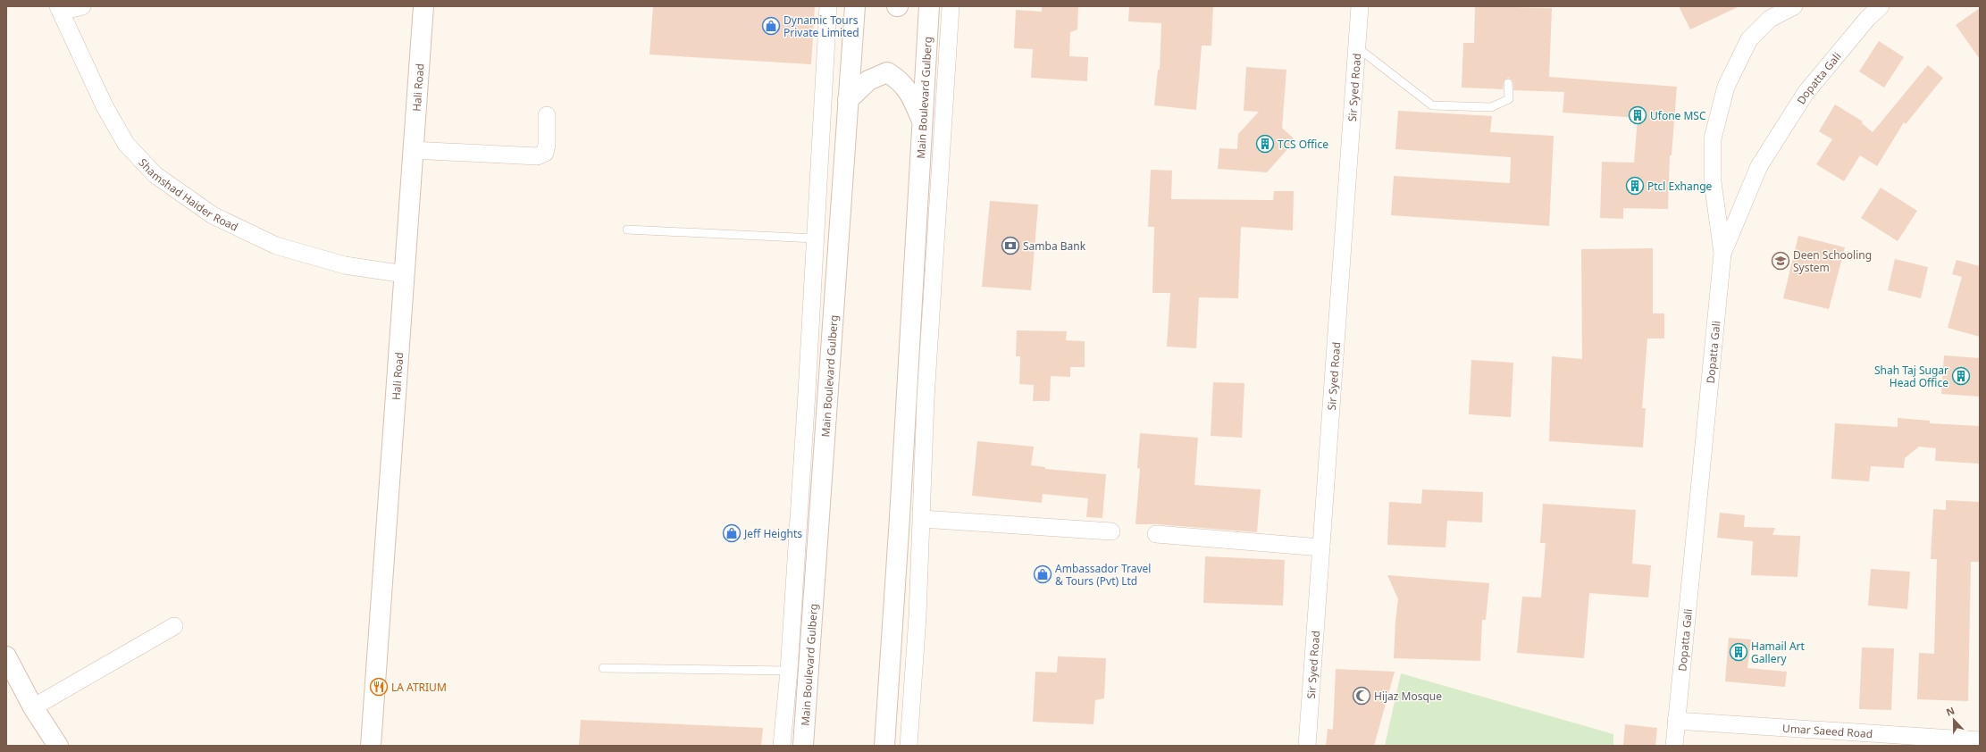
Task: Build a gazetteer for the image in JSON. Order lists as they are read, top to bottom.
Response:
{
  "streets": {
    "main road": ["Hali Road", "Main Boulevard Gulberg"],
    "street": [
      "Dopatta Gali",
      "Sir Syed Road",
      "Shamshad Haider Road",
      "Umar Saeed Road"
    ]
  },
  "crossings": [
    ["Dopatta Gali", "Umar Saeed Road"],
    ["Hali Road", "Shamshad Haider Road"]
  ],
  "places": {
    "shop": ["Dynamic Tours Private Limited", "Jeff Heights", "Ambassador Travel & Tours (Pvt) Ltd"],
    "building": [
      "Ufone MSC",
      "TCS Office",
      "Ptcl Exhange",
      "Shah Taj Sugar Head Office",
      "Hamail Art Gallery"
    ],
    "bank": ["Samba Bank"],
    "school or university": ["Deen Schooling System"],
    "restaurant": ["LA ATRIUM"],
    "mosque": ["Hijaz Mosque"]
  },
  "north": "top"
}
